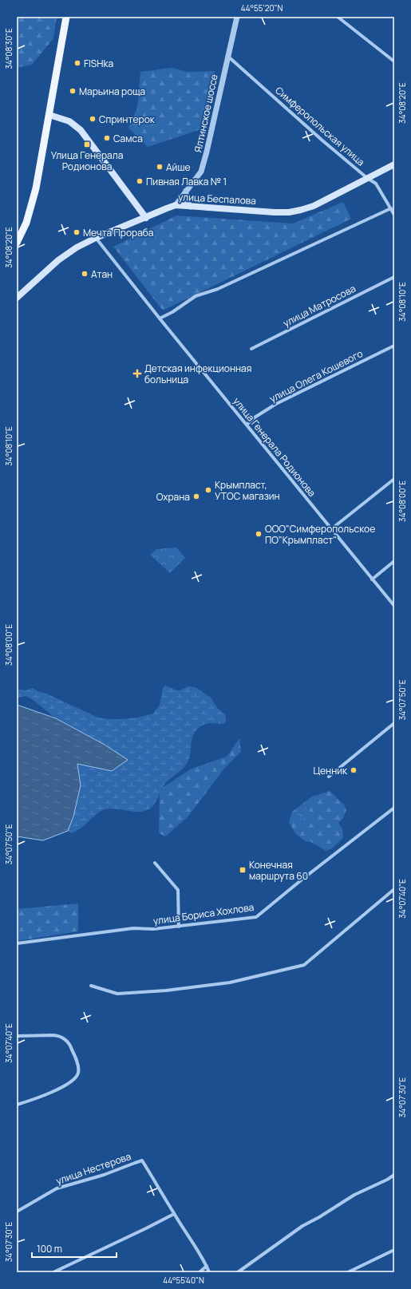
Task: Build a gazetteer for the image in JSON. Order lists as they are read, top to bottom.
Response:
{
  "streets": {
    "main road": ["улица Беспалова"],
    "street": [
      "Ялтинское шоссе",
      "Симферопольская улица",
      "улица Матросова",
      "улица Олега Кошевого",
      "улица Генерала Родионова",
      "улица Бориса Хохлова",
      "улица Нестерова"
    ]
  },
  "crossings": [
    ["Ялтинское шоссе", "Симферопольская улица"],
    ["Ялтинское шоссе", "улица Беспалова"],
    ["Симферопольская улица", "улица Беспалова"],
    ["улица Беспалова", "улица Генерала Родионова"],
    ["улица Олега Кошевого", "улица Генерала Родионова"]
  ],
  "places": {
    "other": [
      "FISHka",
      "Марьина роща",
      "Спринтерок",
      "Самса",
      "Айше",
      "Пивная Лавка № 1",
      "Мечта Прораба",
      "Атан",
      "Крымпласт, УТОС магазин",
      "Охрана",
      "ООО\"Симферопольское ПО\"Крымпласт\"",
      "Ценник"
    ],
    "transit": ["Улица Генерала Родионова", "Конечная маршрута 60"],
    "health": ["Детская инфекционная больница"]
  },
  "scale_bar": "100 m",
  "coordinates": [
    "44°55'20\"N",
    "34°08'30\"E",
    "34°08'20\"E",
    "34°08'10\"E",
    "34°08'00\"E",
    "34°07'50\"E",
    "34°07'40\"E",
    "34°07'30\"E",
    "44°55'40\"N"
  ]
}
